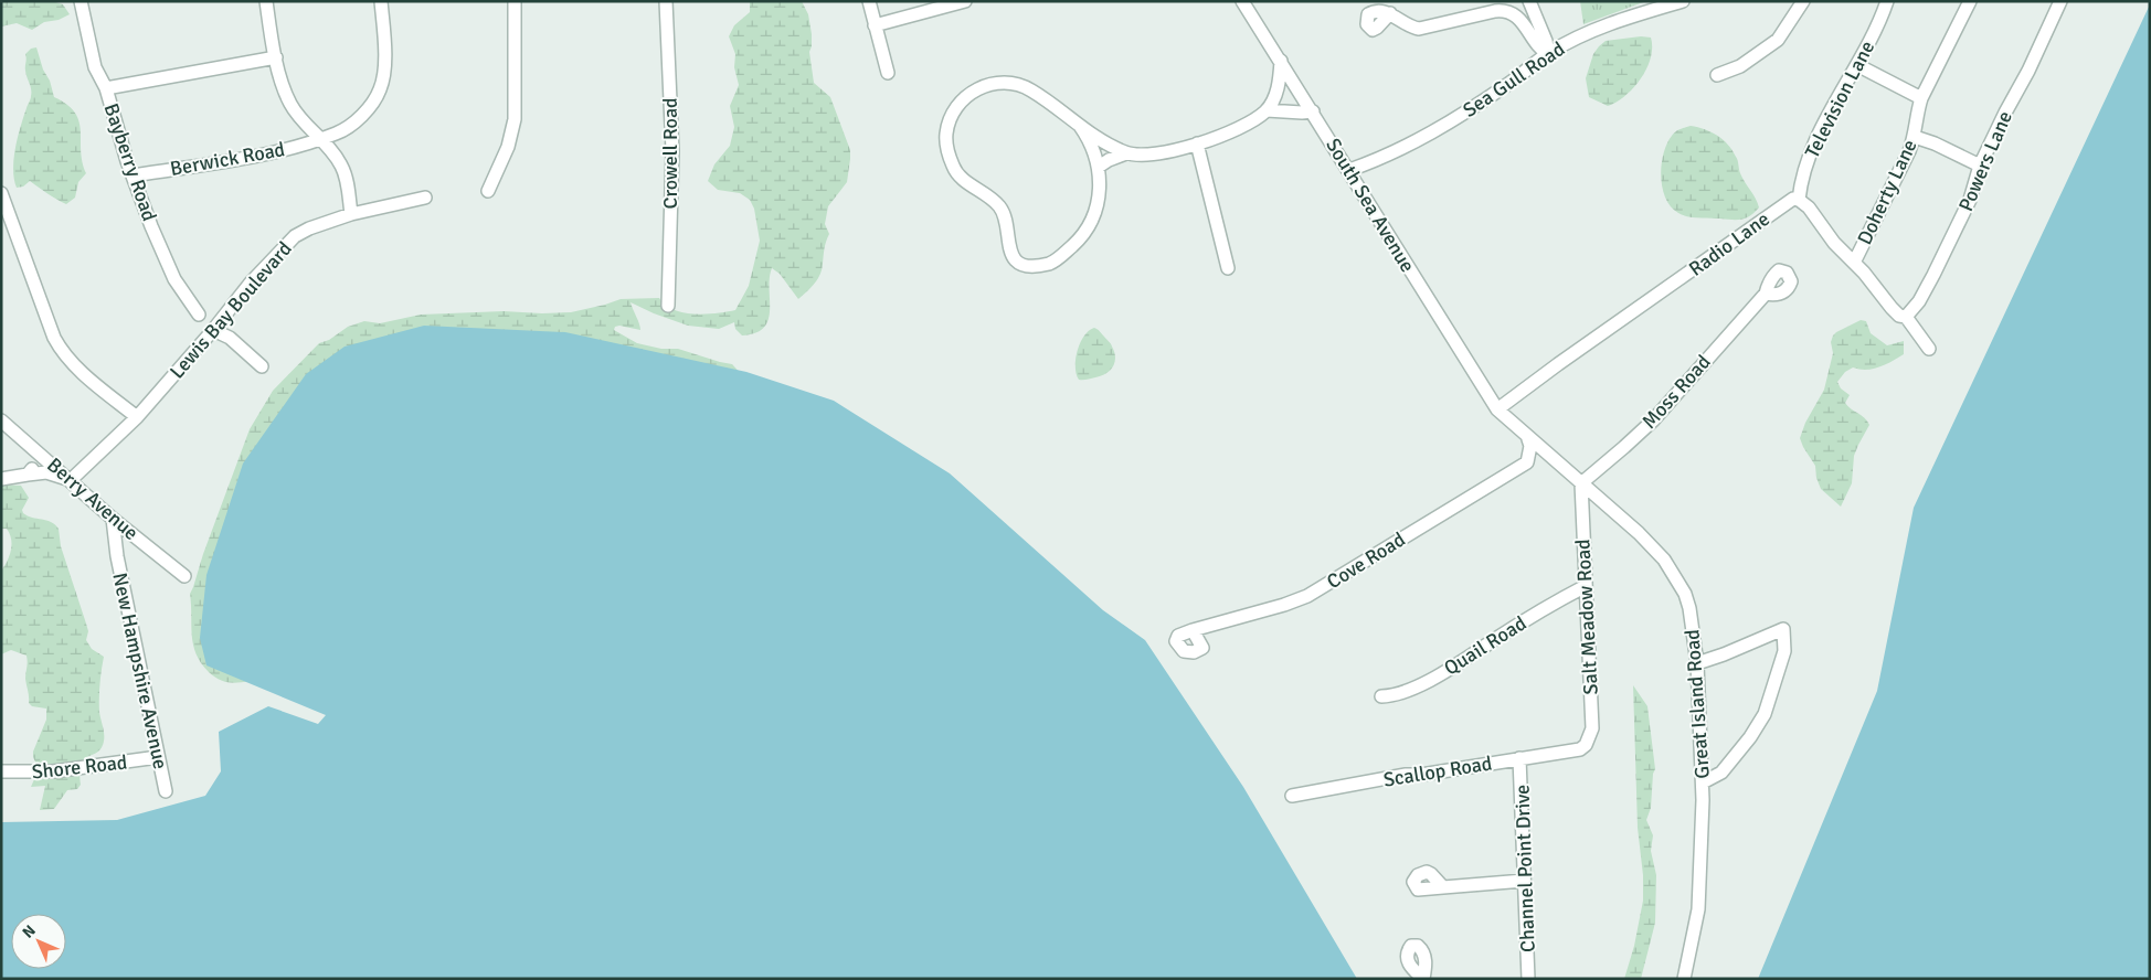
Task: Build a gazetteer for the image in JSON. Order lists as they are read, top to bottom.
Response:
{
  "streets": {
    "street": [
      "Sea Gull Road",
      "Television Lane",
      "Crowell Road",
      "Berwick Road",
      "Powers Lane",
      "Bayberry Road",
      "Doherty Lane",
      "South Sea Avenue",
      "Radio Lane",
      "Lewis Bay Boulevard",
      "Moss Road",
      "Berry Avenue",
      "Cove Road",
      "Salt Meadow Road",
      "Quail Road",
      "New Hampshire Avenue",
      "Great Island Road",
      "Shore Road",
      "Scallop Road",
      "Channel Point Drive"
    ]
  },
  "crossings": [
    ["Sea Gull Road", "South Sea Avenue"],
    ["Television Lane", "Radio Lane"],
    ["Berwick Road", "Bayberry Road"],
    ["South Sea Avenue", "Radio Lane"],
    ["South Sea Avenue", "Great Island Road"],
    ["Radio Lane", "Great Island Road"],
    ["Lewis Bay Boulevard", "Berry Avenue"],
    ["Moss Road", "Salt Meadow Road"],
    ["Moss Road", "Great Island Road"],
    ["Berry Avenue", "New Hampshire Avenue"],
    ["Cove Road", "Great Island Road"],
    ["Salt Meadow Road", "Quail Road"],
    ["Salt Meadow Road", "Great Island Road"],
    ["Salt Meadow Road", "Scallop Road"],
    ["New Hampshire Avenue", "Shore Road"],
    ["Scallop Road", "Channel Point Drive"]
  ],
  "north": "top left"
}
